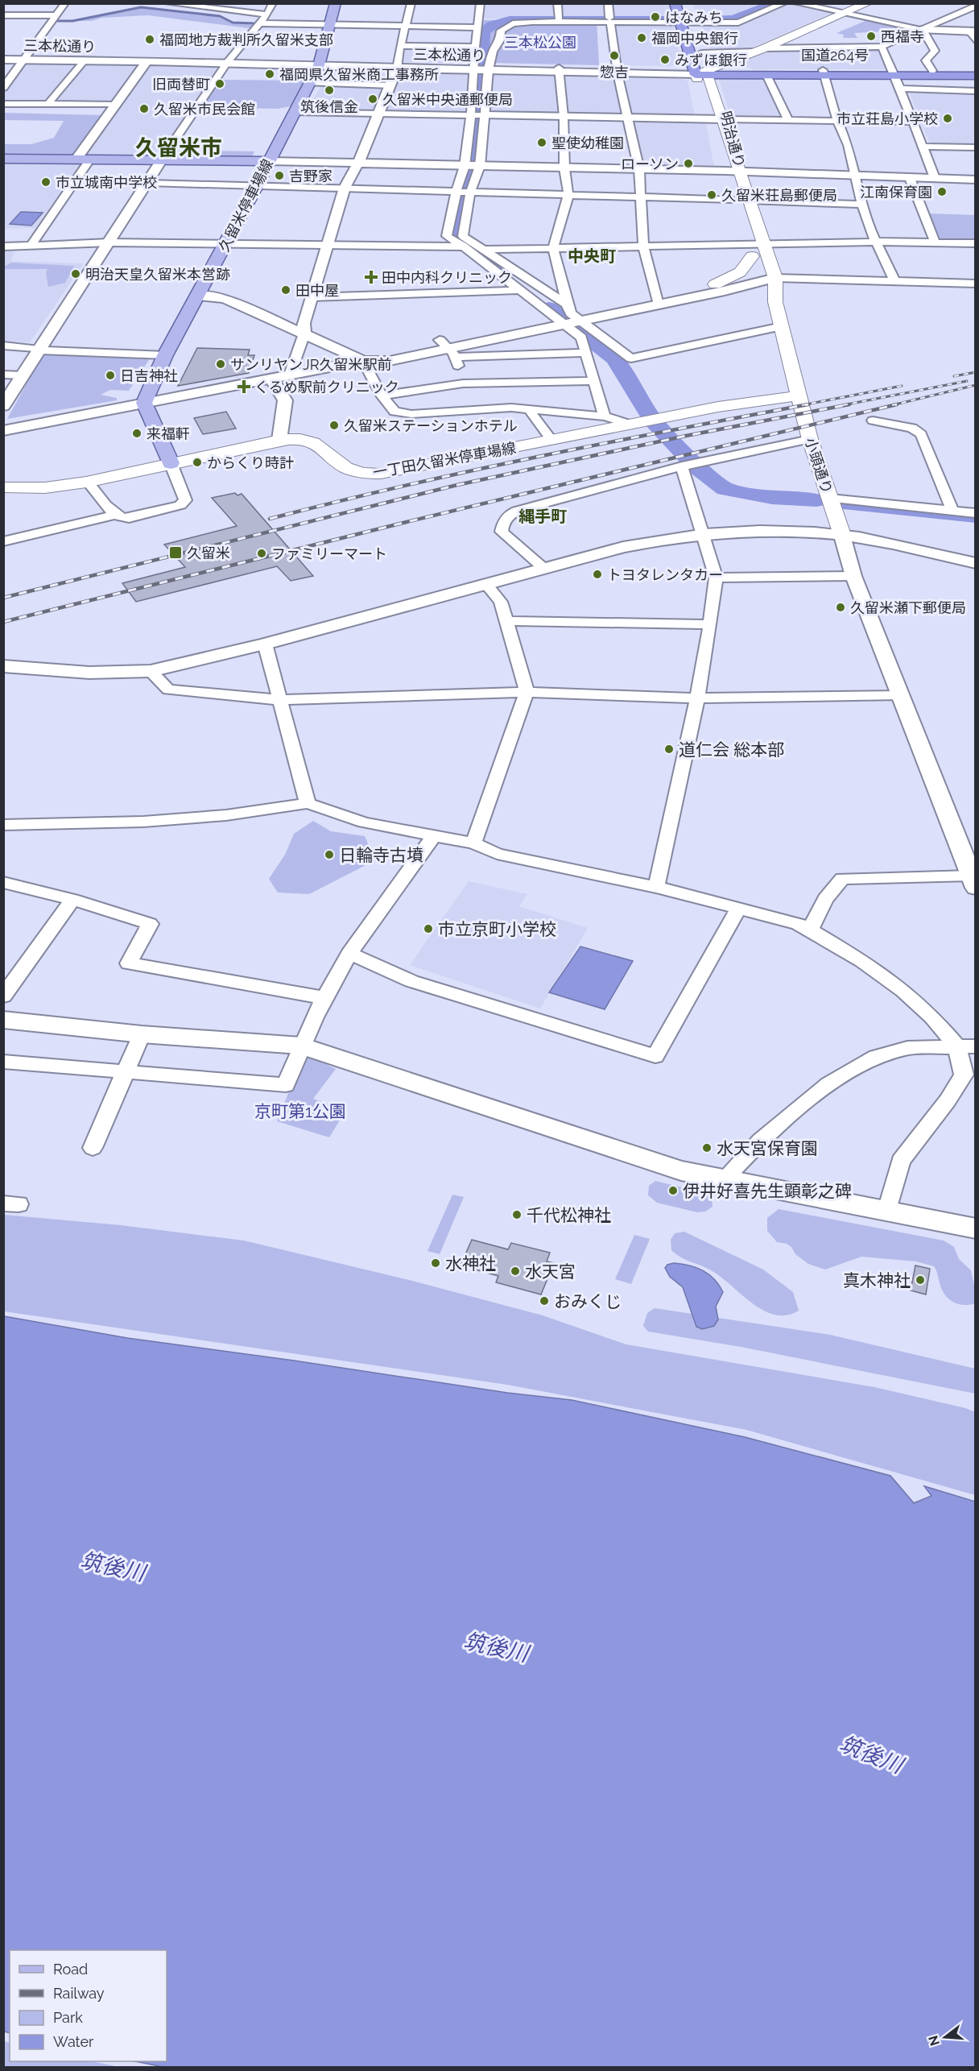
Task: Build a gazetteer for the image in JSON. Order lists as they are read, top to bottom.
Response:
{
  "streets": {
    "highway": ["国道264号", "明治通り"],
    "main road": ["久留米停車場線", "一丁田久留米停車場線", "小頭通り"],
    "street": ["三本松通り"]
  },
  "crossings": [
    ["三本松通り", "国道264号"],
    ["三本松通り", "明治通り"],
    ["三本松通り", "久留米停車場線"],
    ["国道264号", "明治通り"],
    ["一丁田久留米停車場線", "小頭通り"]
  ],
  "districts": ["久留米市", "中央町", "縄手町"],
  "water": ["筑後川"],
  "parks": ["三本松公園", "京町第1公園"],
  "places": {
    "other": [
      "はなみち",
      "西福寺",
      "福岡中央銀行",
      "福岡地方裁判所久留米支部",
      "惣吉",
      "みずほ銀行",
      "福岡県久留米商工事務所",
      "旧両替町",
      "筑後信金",
      "久留米中央通郵便局",
      "久留米市民会館",
      "市立荘島小学校",
      "聖使幼稚園",
      "ローソン",
      "吉野家",
      "市立城南中学校",
      "江南保育園",
      "久留米荘島郵便局",
      "明治天皇久留米本営跡",
      "田中屋",
      "サンリヤンJR久留米駅前",
      "日吉神社",
      "久留米ステーションホテル",
      "来福軒",
      "からくり時計",
      "ファミリーマート",
      "トヨタレンタカー",
      "久留米瀬下郵便局",
      "道仁会 総本部",
      "日輪寺古墳",
      "市立京町小学校",
      "水天宮保育園",
      "伊井好喜先生顕彰之碑",
      "千代松神社",
      "水神社",
      "水天宮",
      "真木神社",
      "おみくじ"
    ],
    "health": ["田中内科クリニック", "くるめ駅前クリニック"],
    "transit": ["久留米"]
  },
  "legend": [
    "Road",
    "Railway",
    "Park",
    "Water"
  ],
  "north": "left"
}
